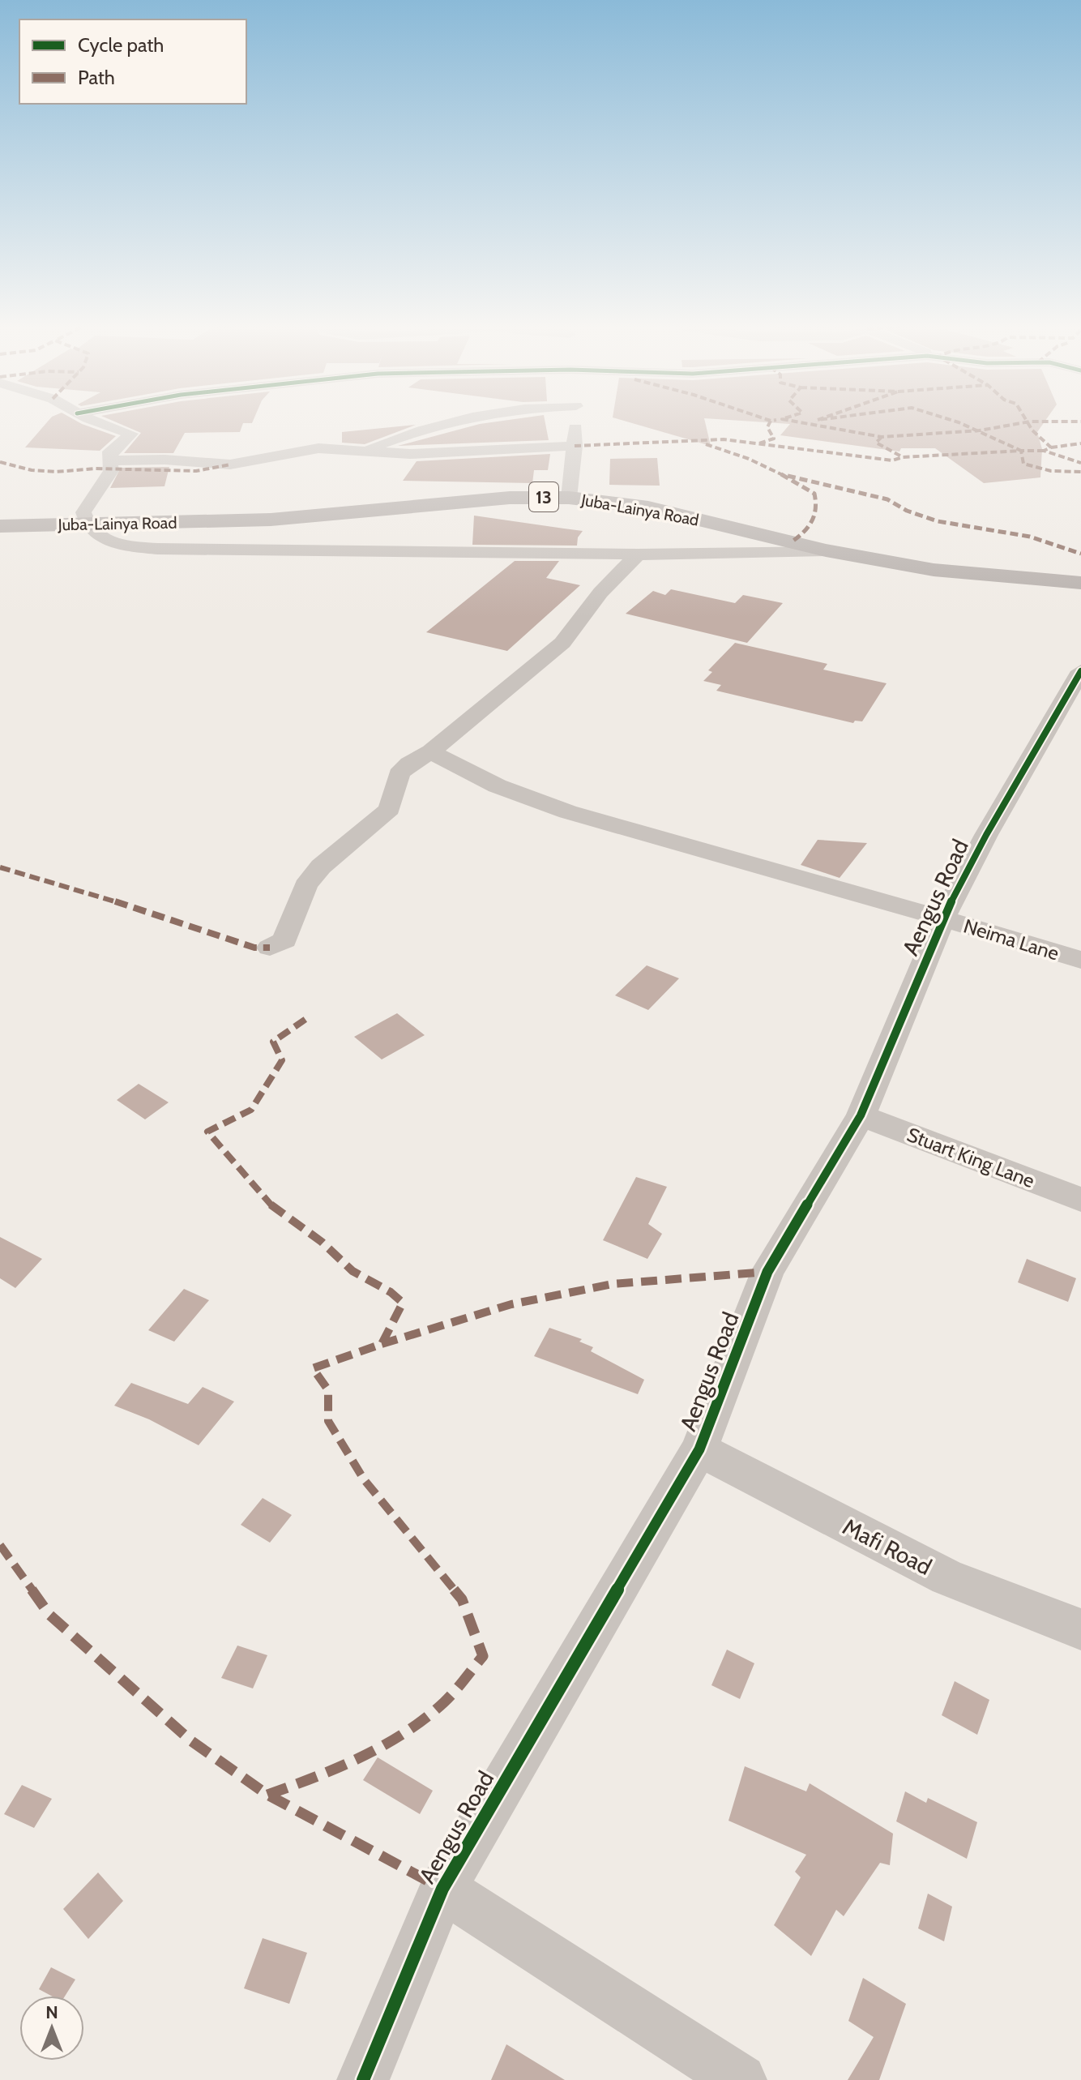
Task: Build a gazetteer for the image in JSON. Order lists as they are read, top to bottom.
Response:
{
  "streets": {
    "main road": ["13", "Juba-Lainya Road"],
    "street": [
      "Aengus Road",
      "Neima Lane",
      "Stuart King Lane",
      "Mafi Road"
    ]
  },
  "crossings": [
    ["Aengus Road", "Neima Lane"],
    ["Aengus Road", "Stuart King Lane"],
    ["Aengus Road", "Mafi Road"]
  ],
  "legend": ["Cycle path", "Path"],
  "north": "top"
}
